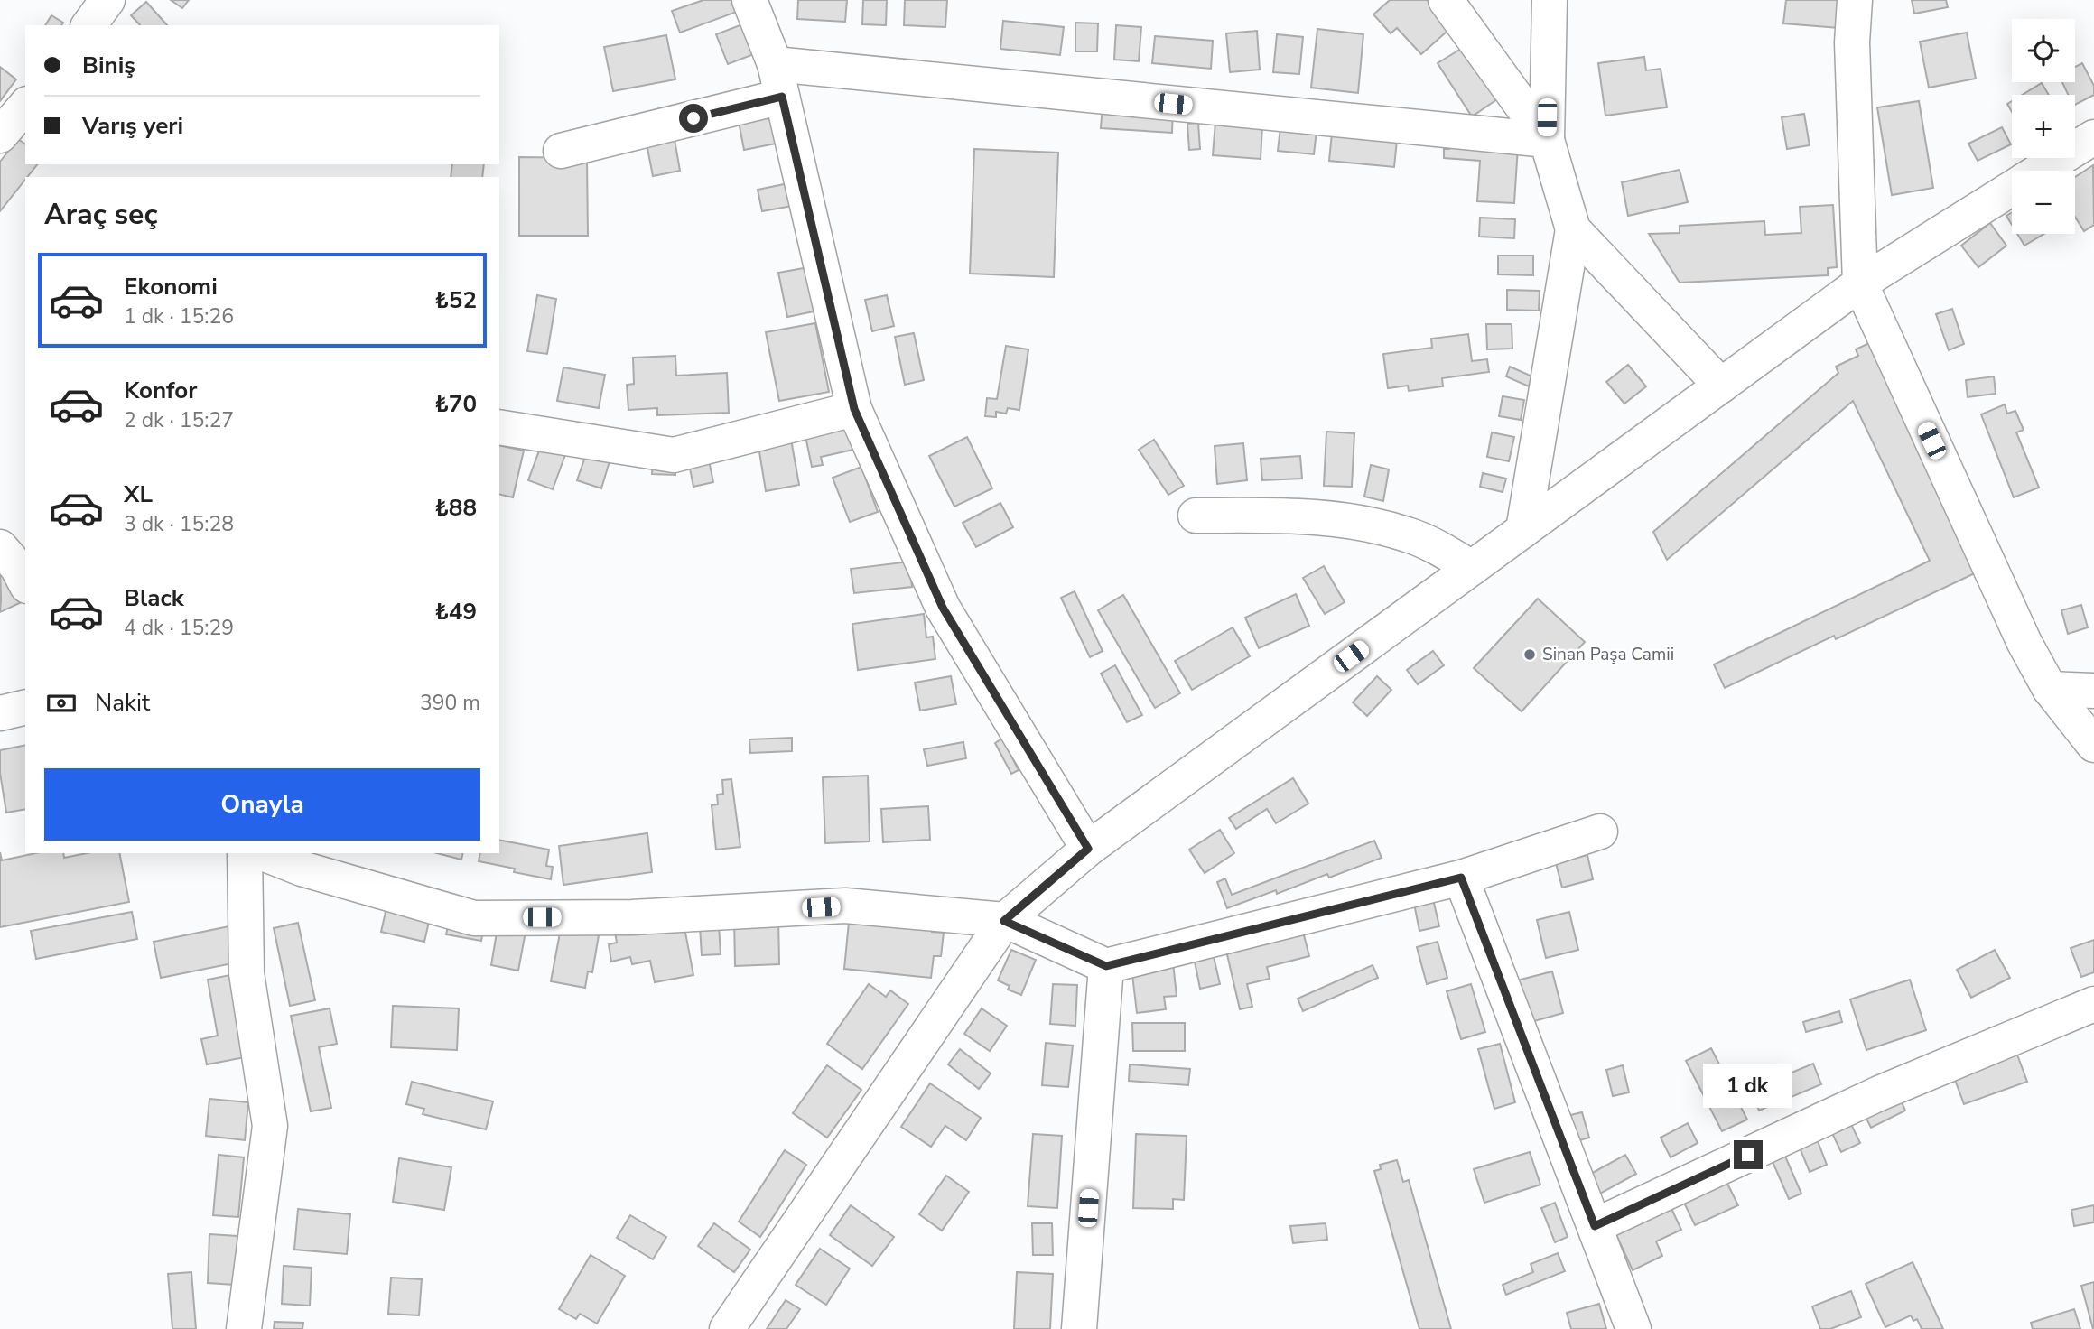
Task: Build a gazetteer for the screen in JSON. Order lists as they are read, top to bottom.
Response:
{
  "places": ["Sinan Paşa Camii"],
  "page": {
    "map_buttons": ["+", "−"],
    "banner": ["Biniş", "Varış yeri"],
    "heading": "Araç seç",
    "list": [
      {
        "name": "Ekonomi",
        "note": "1 dk · 15:26",
        "value": "₺52"
      },
      {
        "name": "Konfor",
        "note": "2 dk · 15:27",
        "value": "₺70"
      },
      {
        "name": "XL",
        "note": "3 dk · 15:28",
        "value": "₺88"
      },
      {
        "name": "Black",
        "note": "4 dk · 15:29",
        "value": "₺49"
      }
    ],
    "pay": ["Nakit", "390 m"],
    "buttons": "Onayla",
    "bubble": "1 dk"
  }
}
